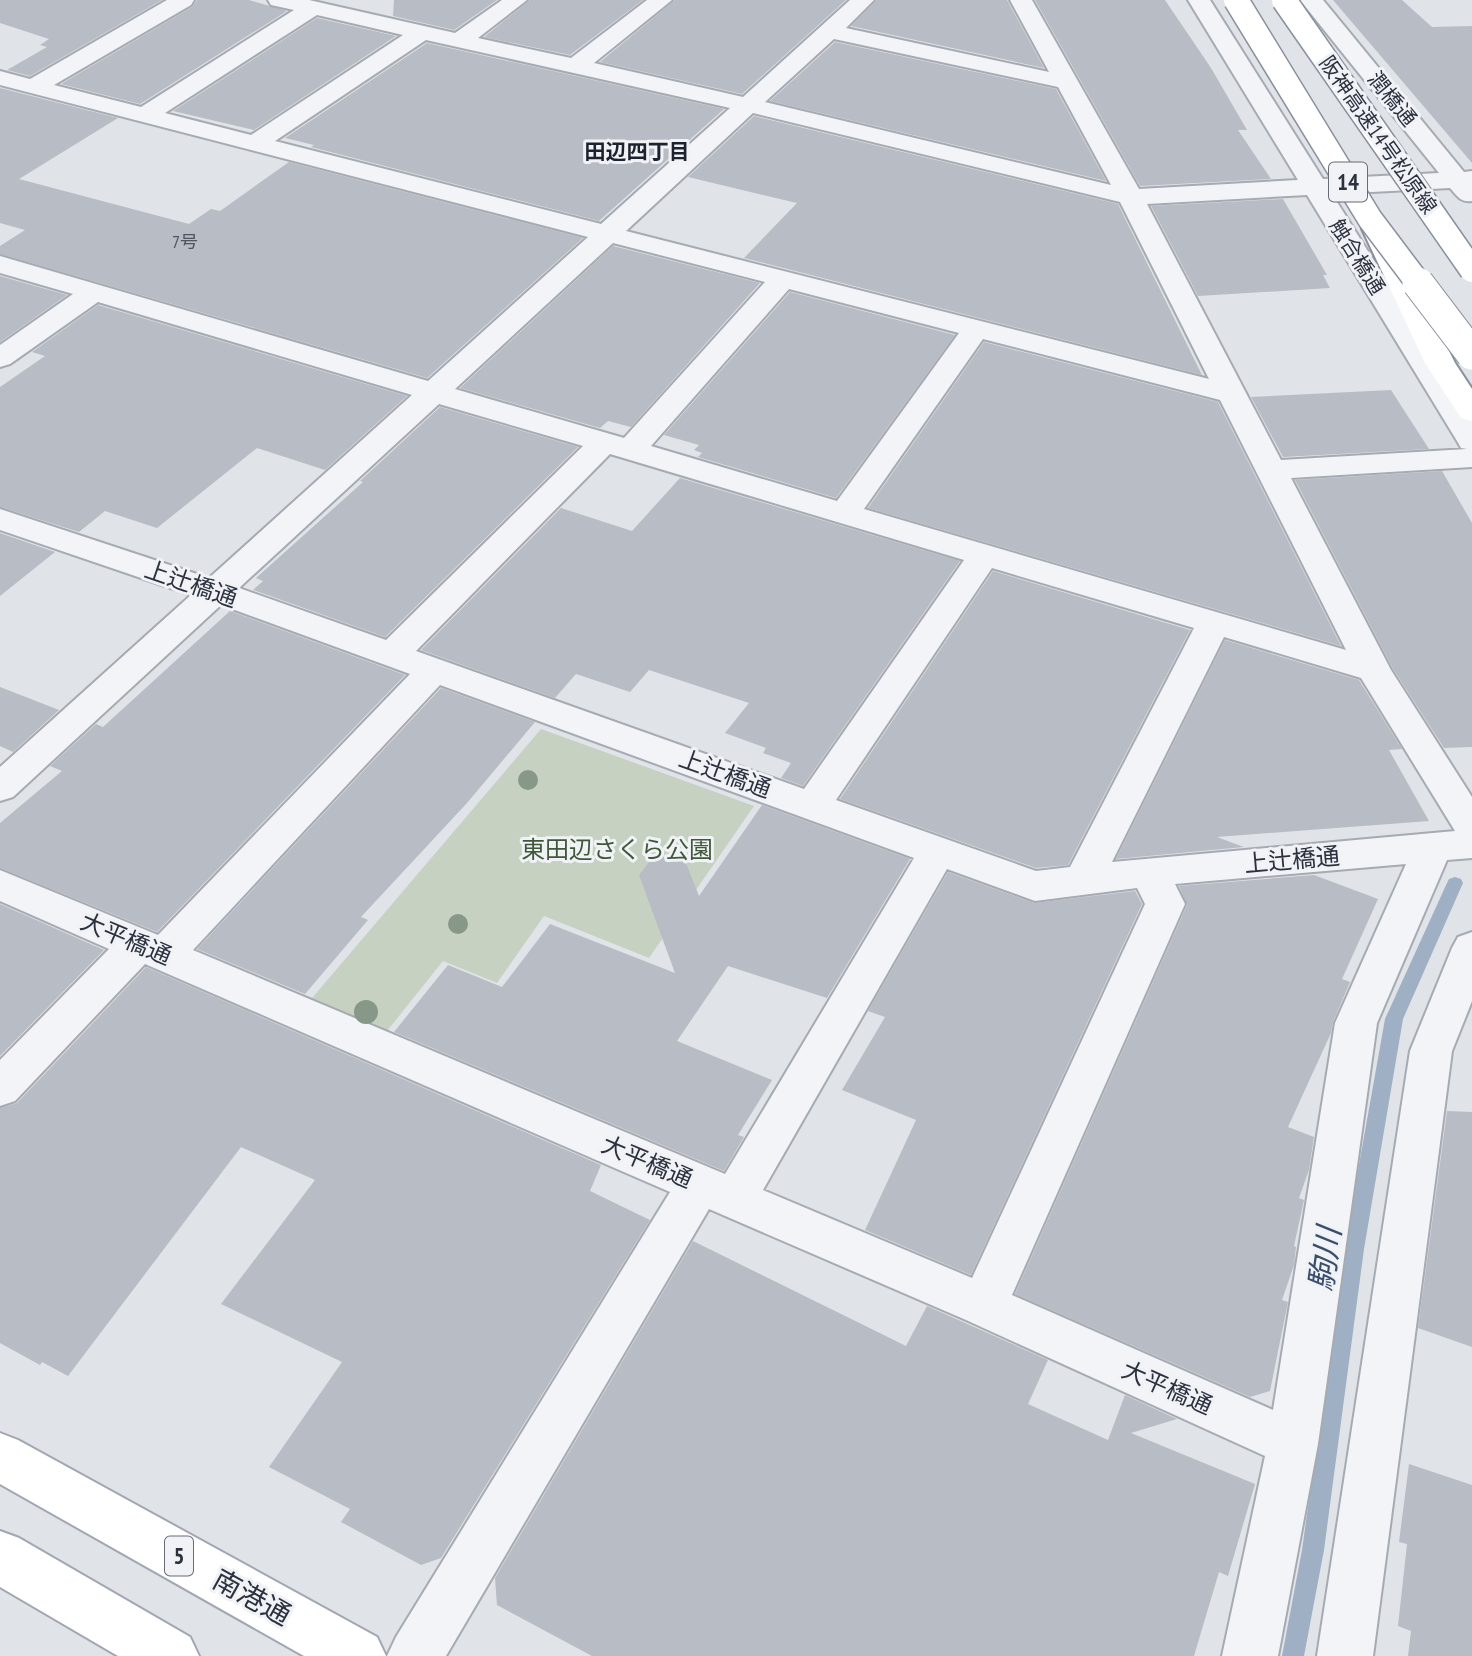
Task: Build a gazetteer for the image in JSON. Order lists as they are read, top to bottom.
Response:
{
  "streets": {
    "main road": [
      "阪神高速14号松原線",
      "14",
      "5",
      "南港通"
    ],
    "street": [
      "潤橋通",
      "触合橋通",
      "上辻橋通",
      "大平橋通"
    ]
  },
  "districts": ["田辺四丁目"],
  "water": ["駒川"],
  "parks": ["東田辺さくら公園"],
  "house_numbers": ["7号"]
}
